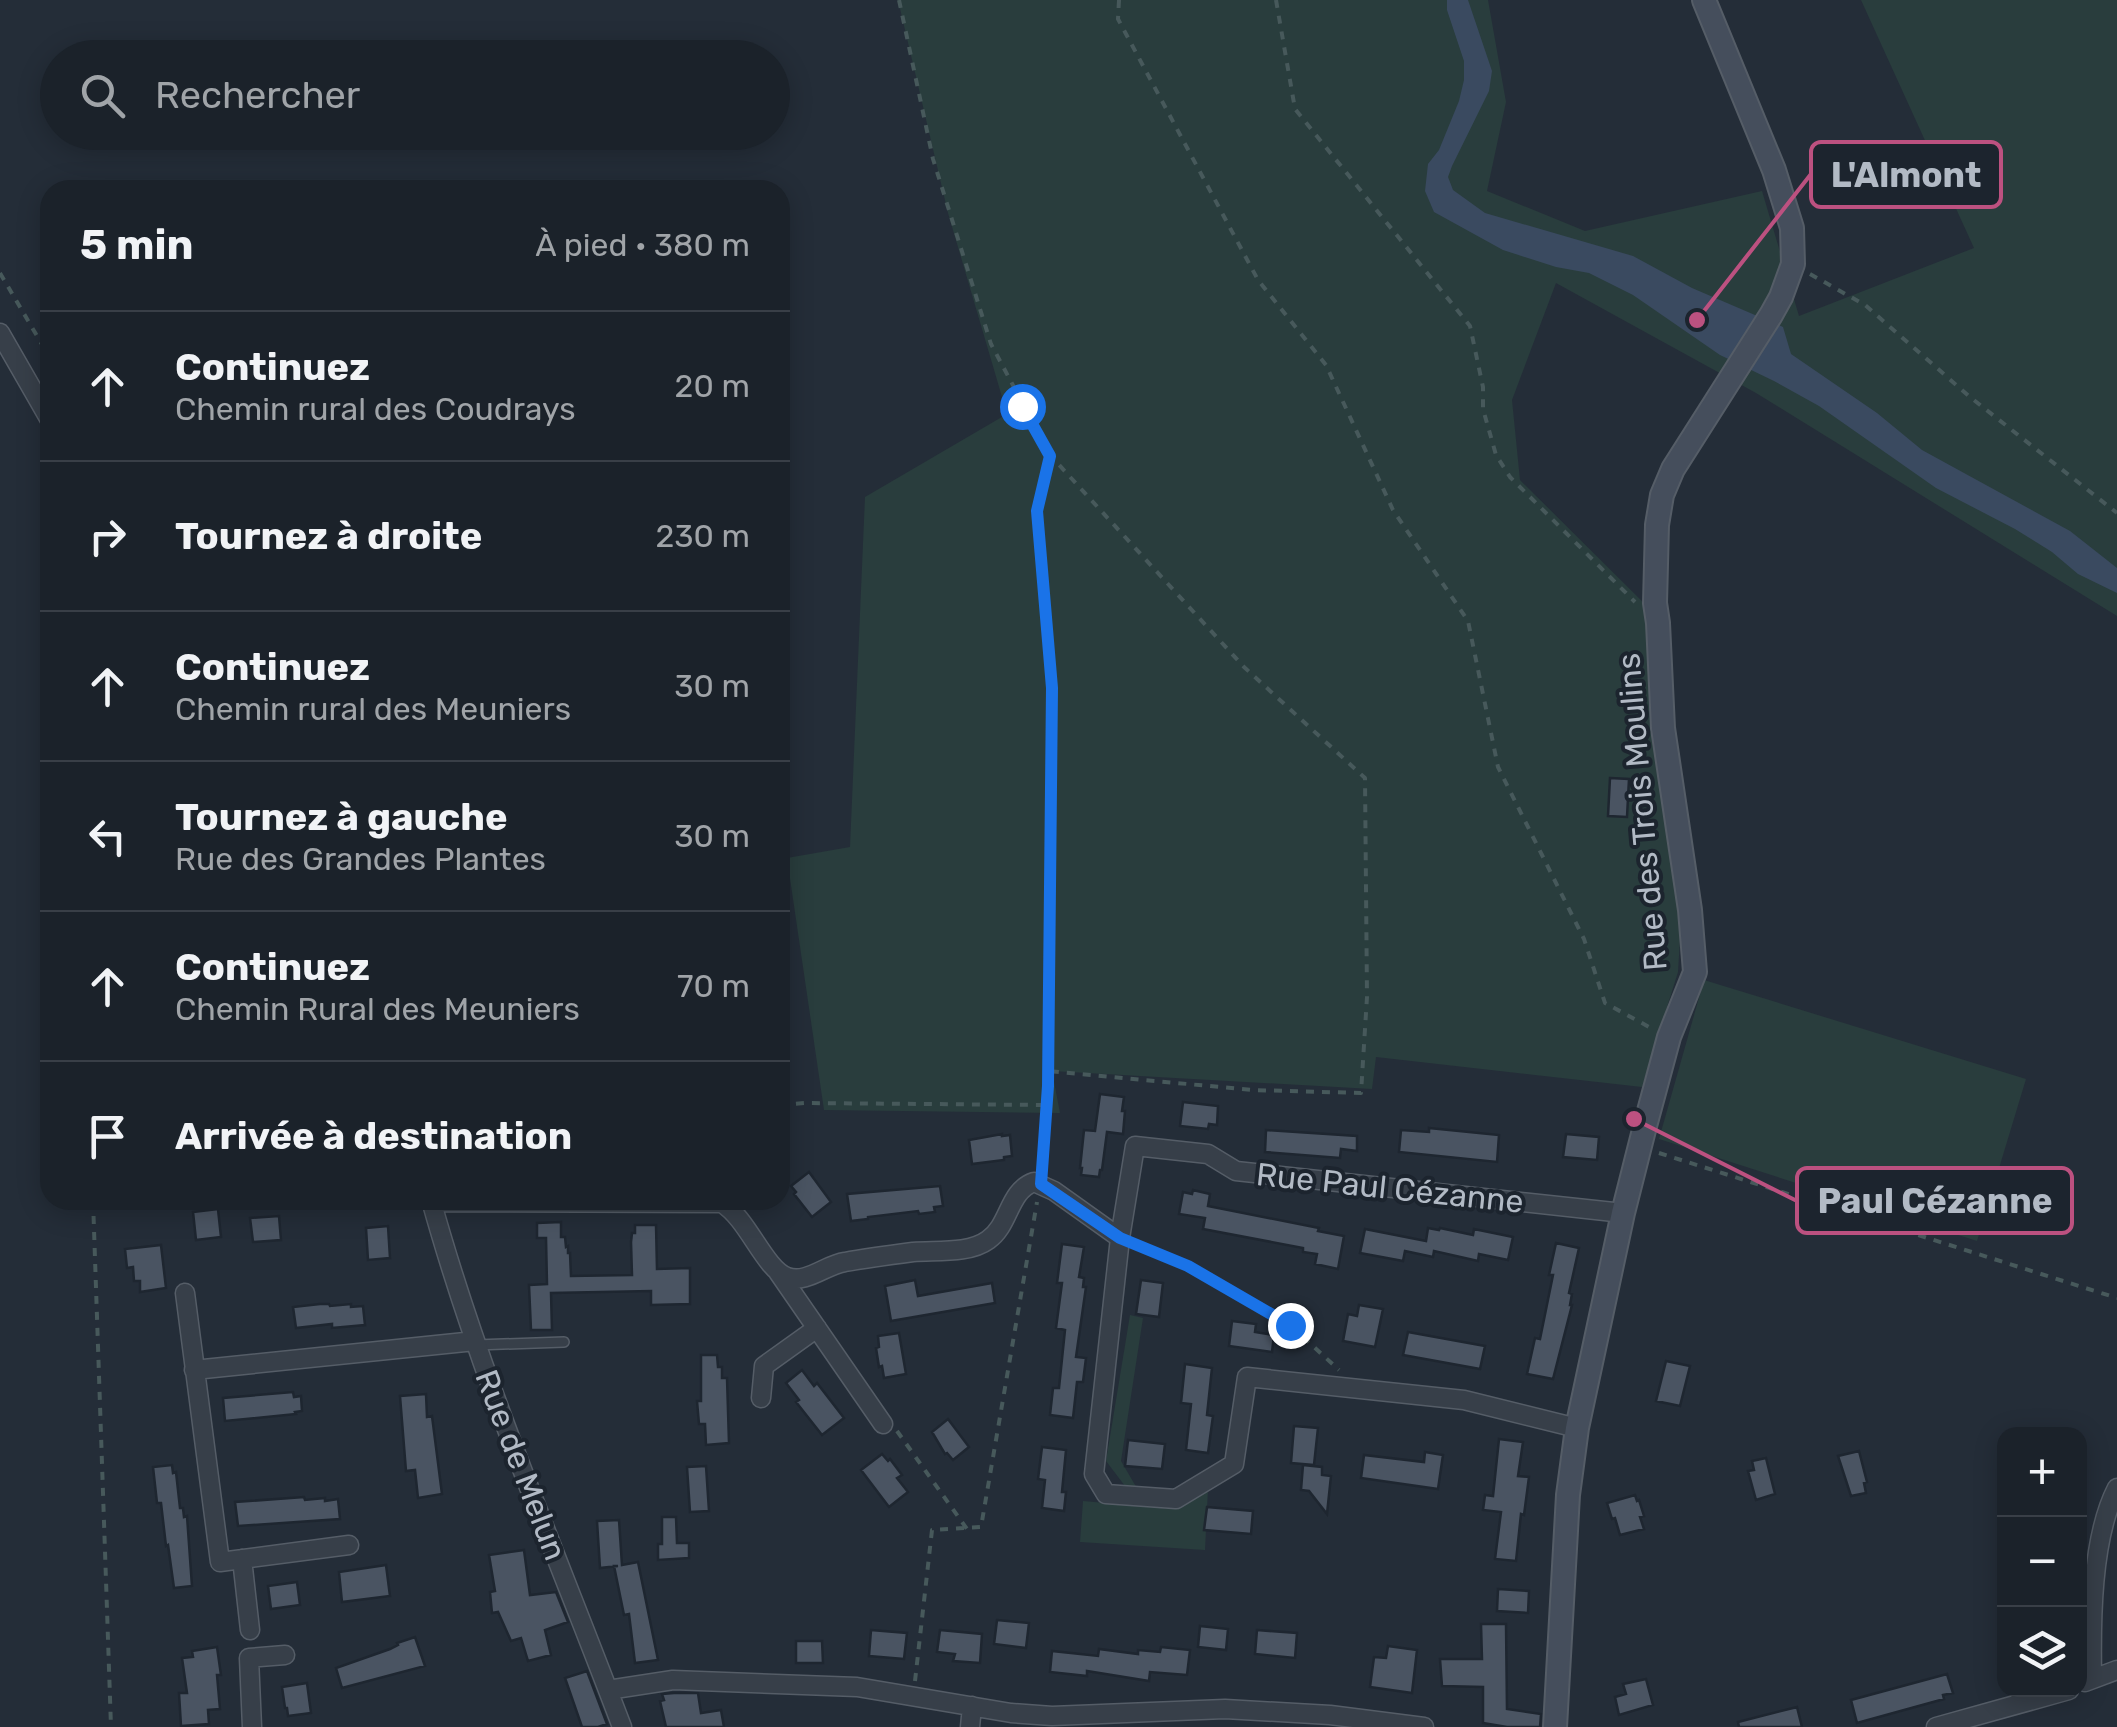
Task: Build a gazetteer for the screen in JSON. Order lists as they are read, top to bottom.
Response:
{
  "streets": {
    "street": ["Rue des Trois Moulins", "Rue Paul Cézanne", "Rue de Melun"]
  },
  "crossings": [
    ["Rue des Trois Moulins", "Rue Paul Cézanne"]
  ],
  "places": ["L'Almont", "Paul Cézanne"],
  "page": {
    "search": "Rechercher",
    "heading": ["5 min", "À pied · 380 m"],
    "list": [
      ["Continuez", "Chemin rural des Coudrays", "20 m"],
      ["Tournez à droite", "230 m"],
      ["Continuez", "Chemin rural des Meuniers", "30 m"],
      ["Tournez à gauche", "Rue des Grandes Plantes", "30 m"],
      ["Continuez", "Chemin Rural des Meuniers", "70 m"],
      "Arrivée à destination"
    ],
    "map_buttons": ["+", "−"]
  }
}
